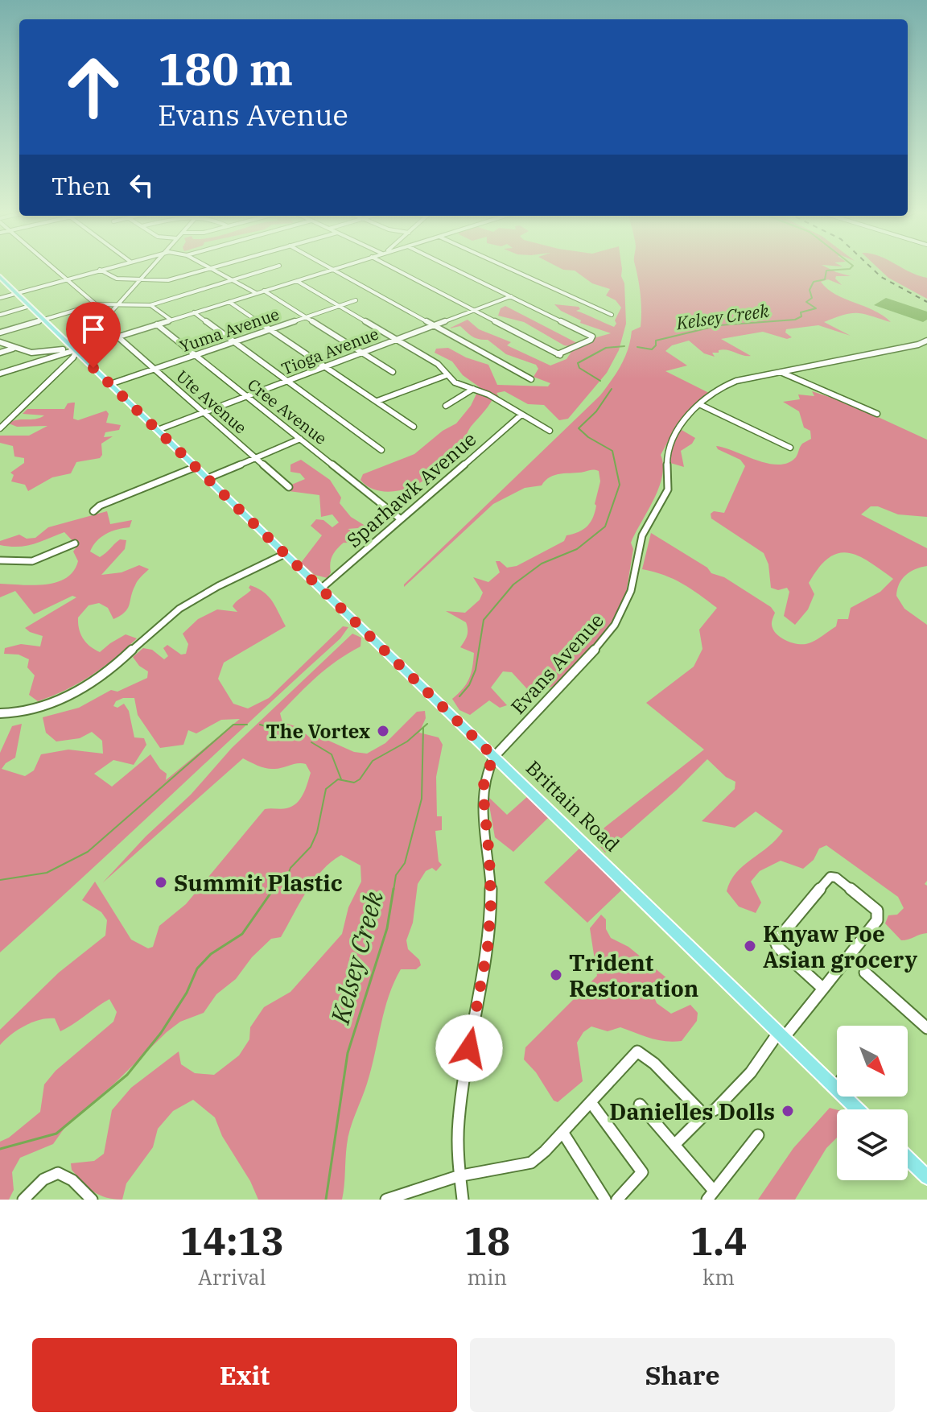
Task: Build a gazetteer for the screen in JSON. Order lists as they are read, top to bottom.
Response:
{
  "streets": {
    "main road": ["Brittain Road"],
    "street": [
      "Yuma Avenue",
      "Tioga Avenue",
      "Ute Avenue",
      "Cree Avenue",
      "Sparhawk Avenue",
      "Evans Avenue"
    ]
  },
  "crossings": [
    ["Yuma Avenue", "Ute Avenue"],
    ["Yuma Avenue", "Cree Avenue"],
    ["Yuma Avenue", "Brittain Road"],
    ["Tioga Avenue", "Ute Avenue"],
    ["Tioga Avenue", "Cree Avenue"],
    ["Tioga Avenue", "Brittain Road"],
    ["Cree Avenue", "Sparhawk Avenue"],
    ["Sparhawk Avenue", "Brittain Road"],
    ["Evans Avenue", "Brittain Road"]
  ],
  "water": ["Kelsey Creek"],
  "places": [
    "The Vortex",
    "Summit Plastic",
    "Knyaw Poe Asian grocery",
    "Trident Restoration",
    "Danielles Dolls"
  ],
  "north": "bottom right",
  "page": {
    "turn": ["180 m", "Evans Avenue"],
    "then": "Then",
    "eta": [
      "14:13",
      "Arrival",
      "18",
      "min",
      "1.4",
      "km"
    ],
    "buttons": ["Exit", "Share"]
  }
}
